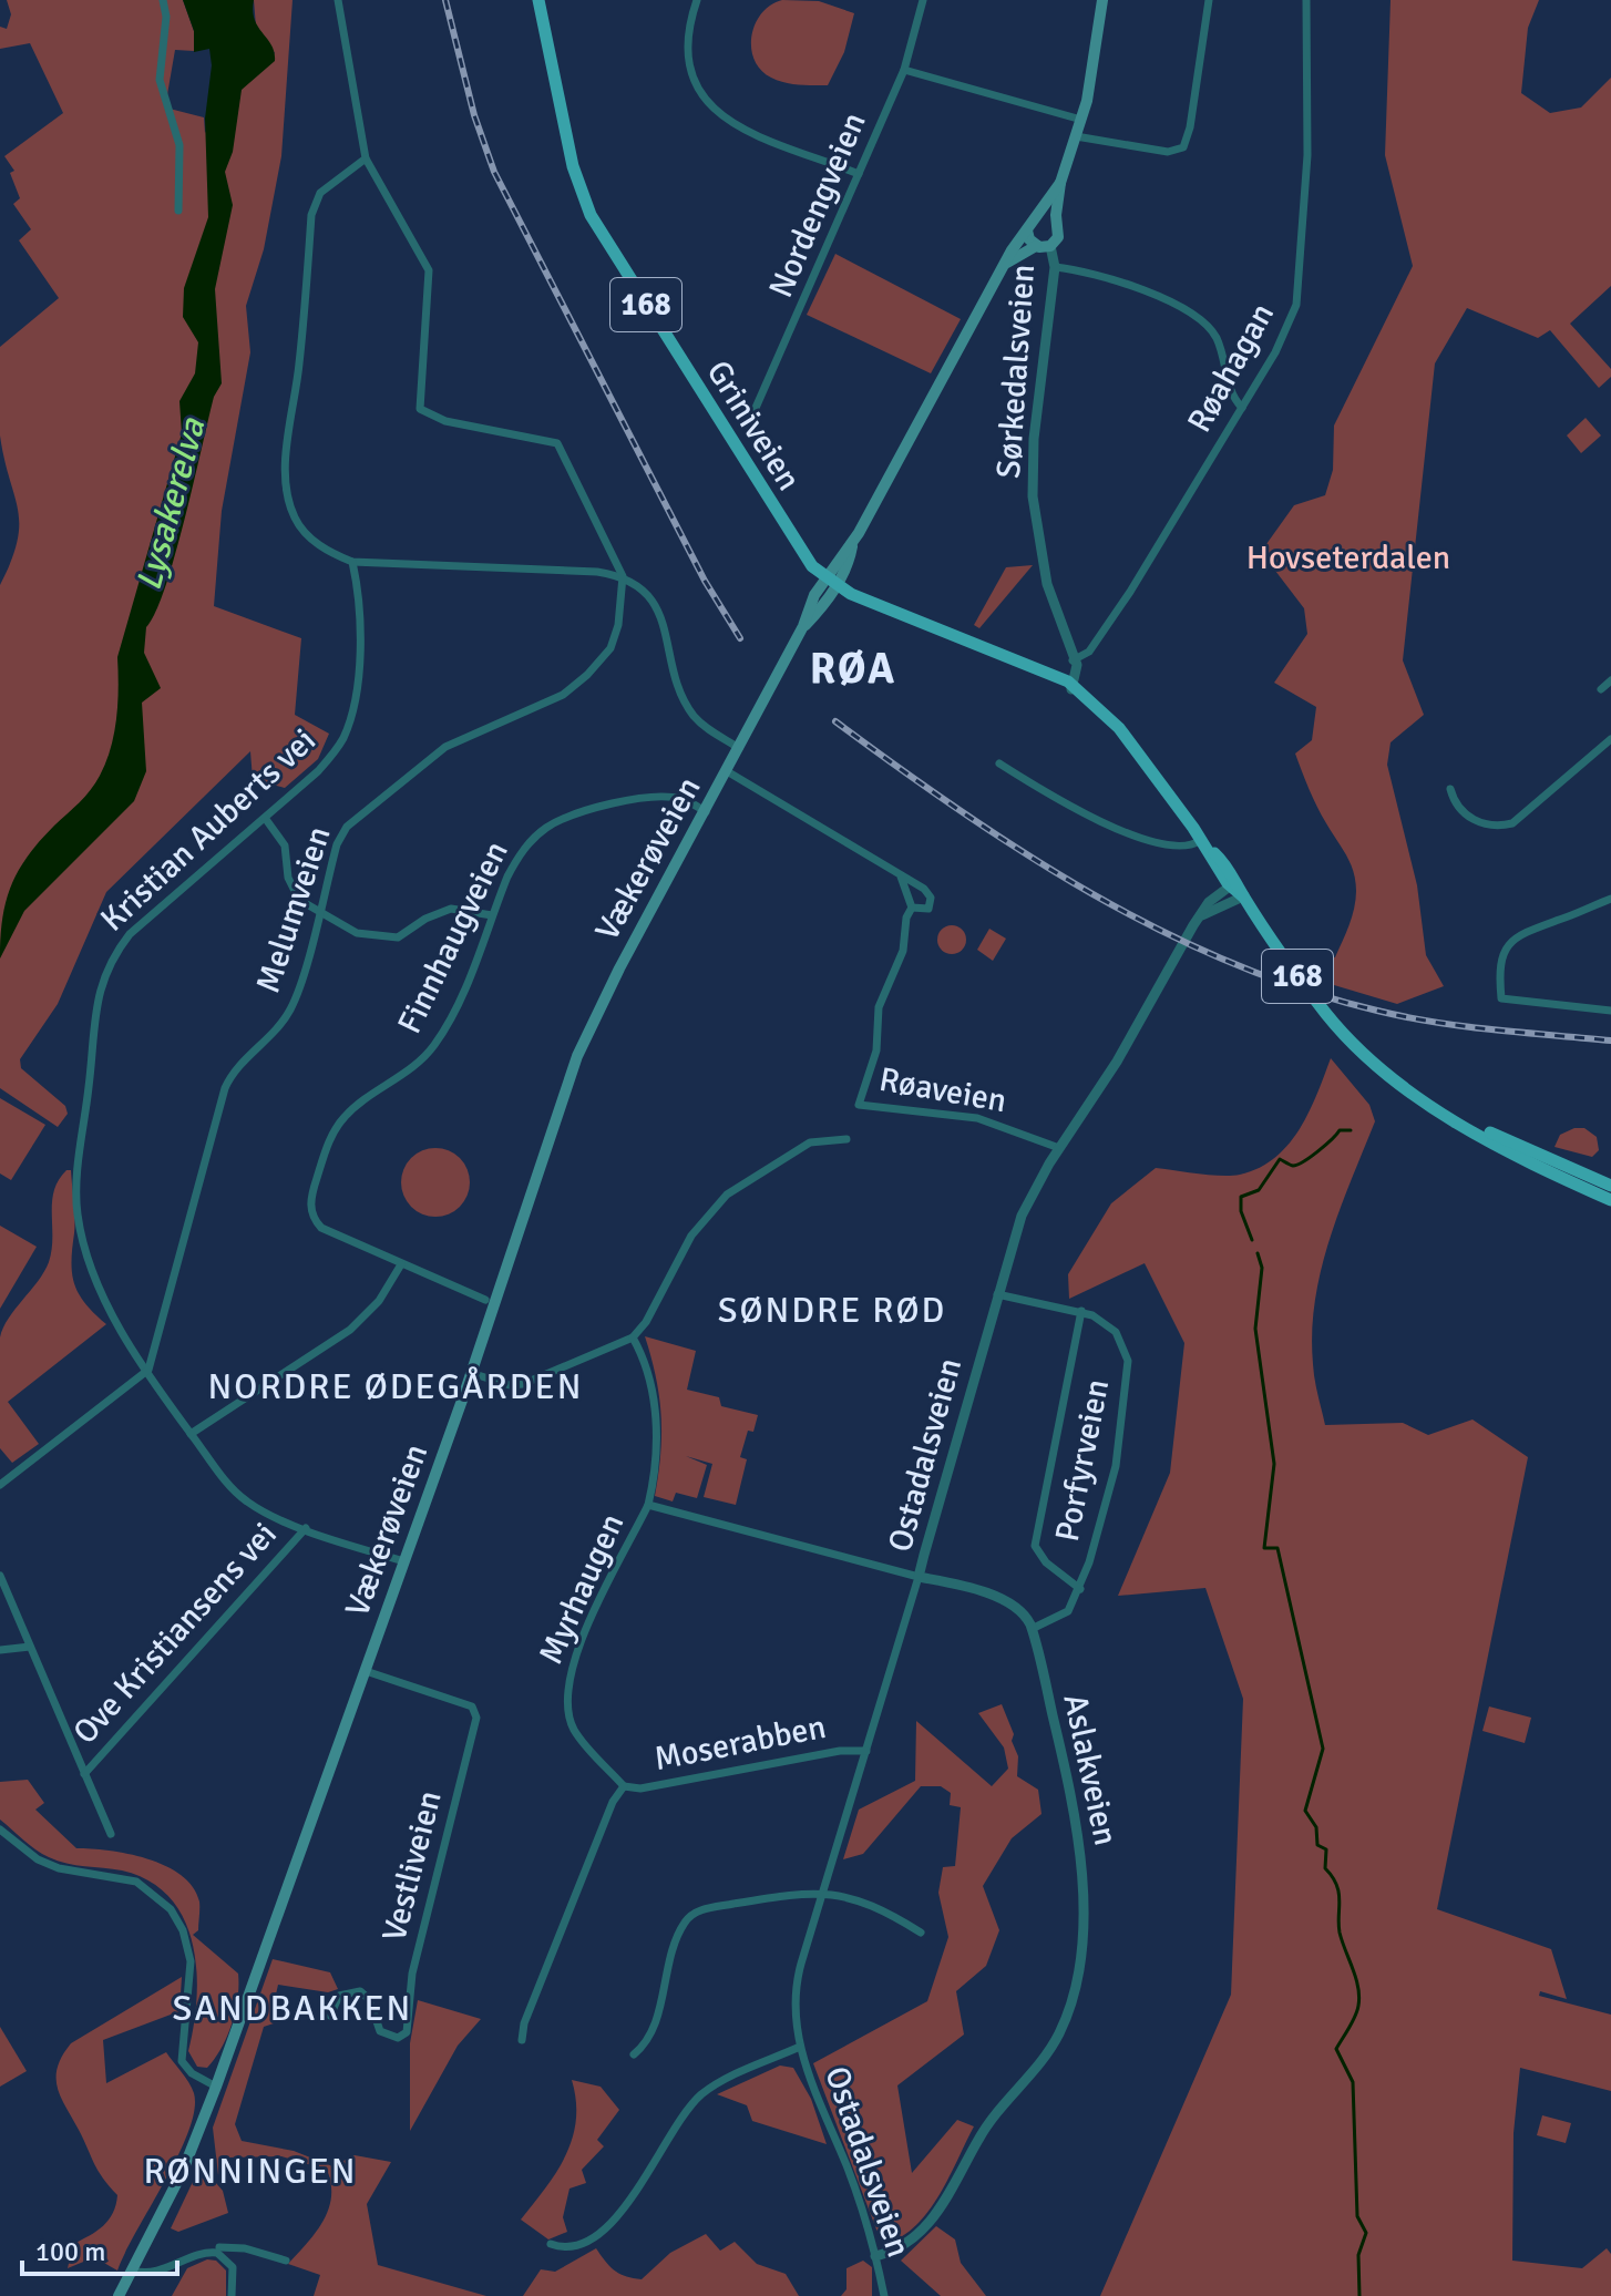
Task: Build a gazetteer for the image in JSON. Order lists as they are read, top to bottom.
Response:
{
  "streets": {
    "main road": [
      "168",
      "Sørkedalsveien",
      "Griniveien",
      "Vækerøveien"
    ],
    "street": [
      "Nordengveien",
      "Røahagan",
      "Kristian Auberts vei",
      "Melumveien",
      "Finnhaugveien",
      "Røaveien",
      "Ostadalsveien",
      "Porfyrveien",
      "Myrhaugen",
      "Ove Kristiansens vei",
      "Moserabben",
      "Aslakveien",
      "Vestliveien"
    ]
  },
  "crossings": [
    ["168", "Sørkedalsveien"],
    ["168", "Griniveien"],
    ["168", "Ostadalsveien"],
    ["Røahagan", "Sørkedalsveien"],
    ["Sørkedalsveien", "Griniveien"],
    ["Sørkedalsveien", "Vækerøveien"],
    ["Griniveien", "Vækerøveien"],
    ["Kristian Auberts vei", "Vækerøveien"],
    ["Kristian Auberts vei", "Melumveien"],
    ["Kristian Auberts vei", "Ove Kristiansens vei"],
    ["Vækerøveien", "Finnhaugveien"],
    ["Vækerøveien", "Vestliveien"],
    ["Røaveien", "Ostadalsveien"],
    ["Ostadalsveien", "Porfyrveien"],
    ["Ostadalsveien", "Moserabben"],
    ["Ostadalsveien", "Aslakveien"],
    ["Porfyrveien", "Aslakveien"],
    ["Myrhaugen", "Moserabben"]
  ],
  "districts": [
    "RØA",
    "SØNDRE RØD",
    "NORDRE ØDEGÅRDEN",
    "SANDBAKKEN",
    "RØNNINGEN"
  ],
  "water": ["Lysakerelva"],
  "parks": ["Hovseterdalen"],
  "scale_bar": "100 m"
}
